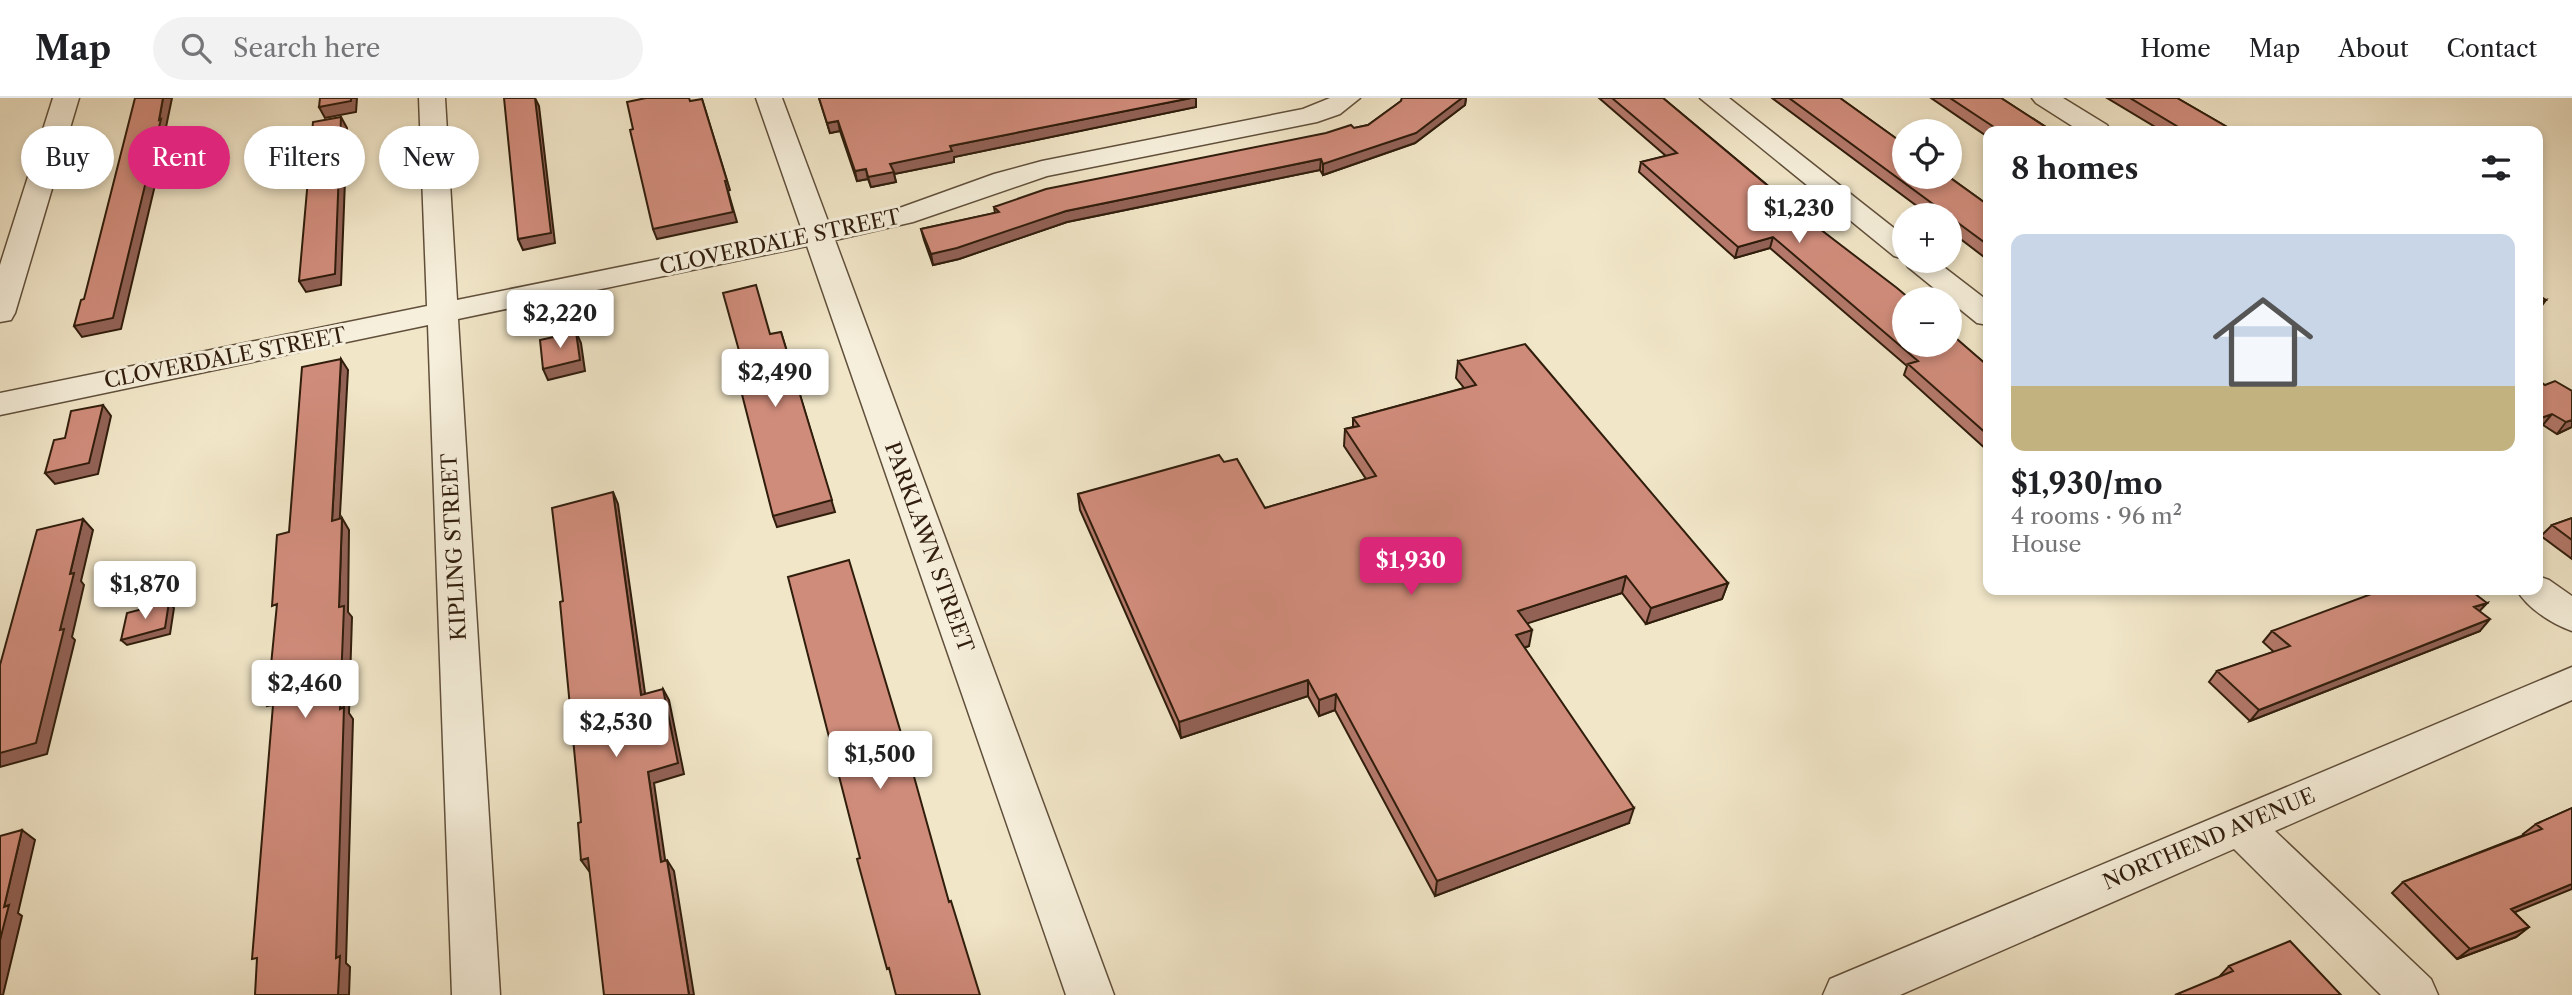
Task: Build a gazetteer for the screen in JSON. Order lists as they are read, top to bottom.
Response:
{
  "streets": {
    "street": [
      "CLOVERDALE STREET",
      "KIPLING STREET",
      "PARKLAWN STREET",
      "NORTHEND AVENUE"
    ]
  },
  "crossings": [
    ["CLOVERDALE STREET", "KIPLING STREET"],
    ["CLOVERDALE STREET", "PARKLAWN STREET"]
  ],
  "page": {
    "header": "Map",
    "search": "Search here",
    "nav": [
      "Home",
      "Map",
      "About",
      "Contact"
    ],
    "map_buttons": ["+", "−"],
    "chip": [
      "Buy",
      "Rent",
      "Filters",
      "New"
    ],
    "heading": "8 homes",
    "price": [
      "$1,230",
      "$2,220",
      "$2,490",
      "$1,930",
      "$1,870",
      "$2,460",
      "$2,530",
      "$1,500"
    ],
    "list": [
      {
        "name": "$1,930/mo",
        "note": "4 rooms · 96 m² · House"
      }
    ]
  }
}
